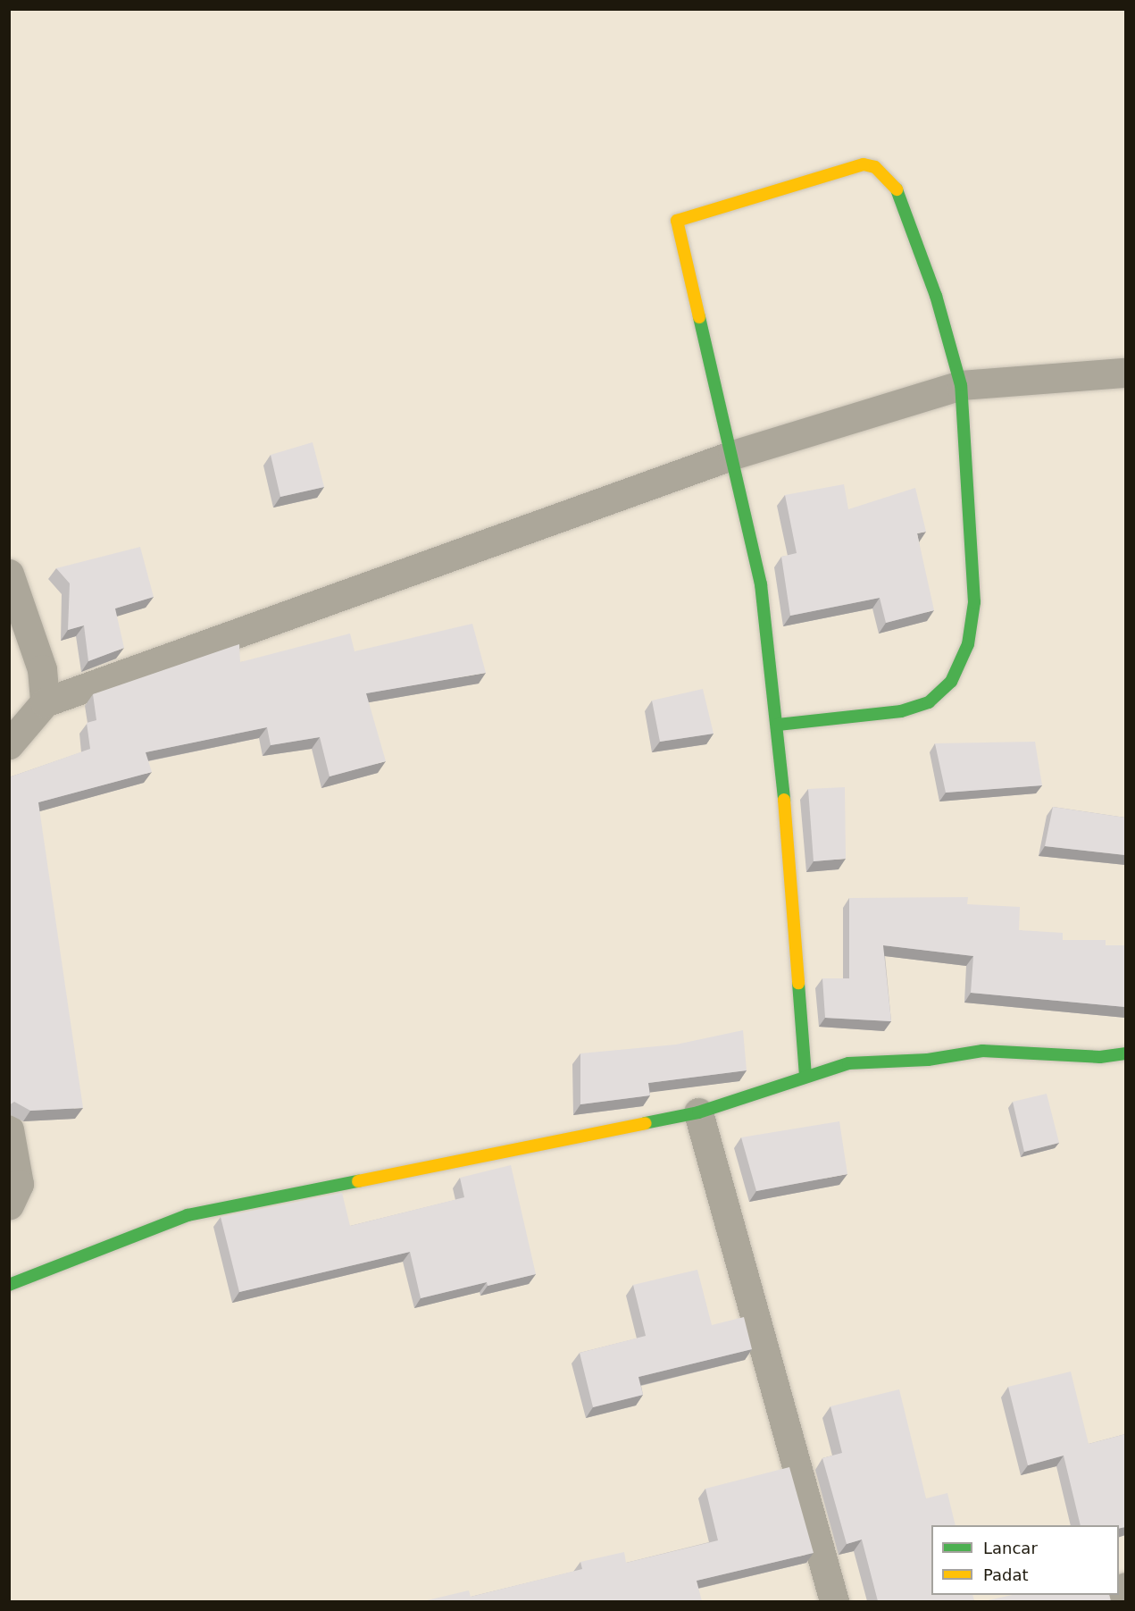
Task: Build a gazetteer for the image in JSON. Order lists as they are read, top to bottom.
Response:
{
  "legend": ["Lancar", "Padat"]
}
